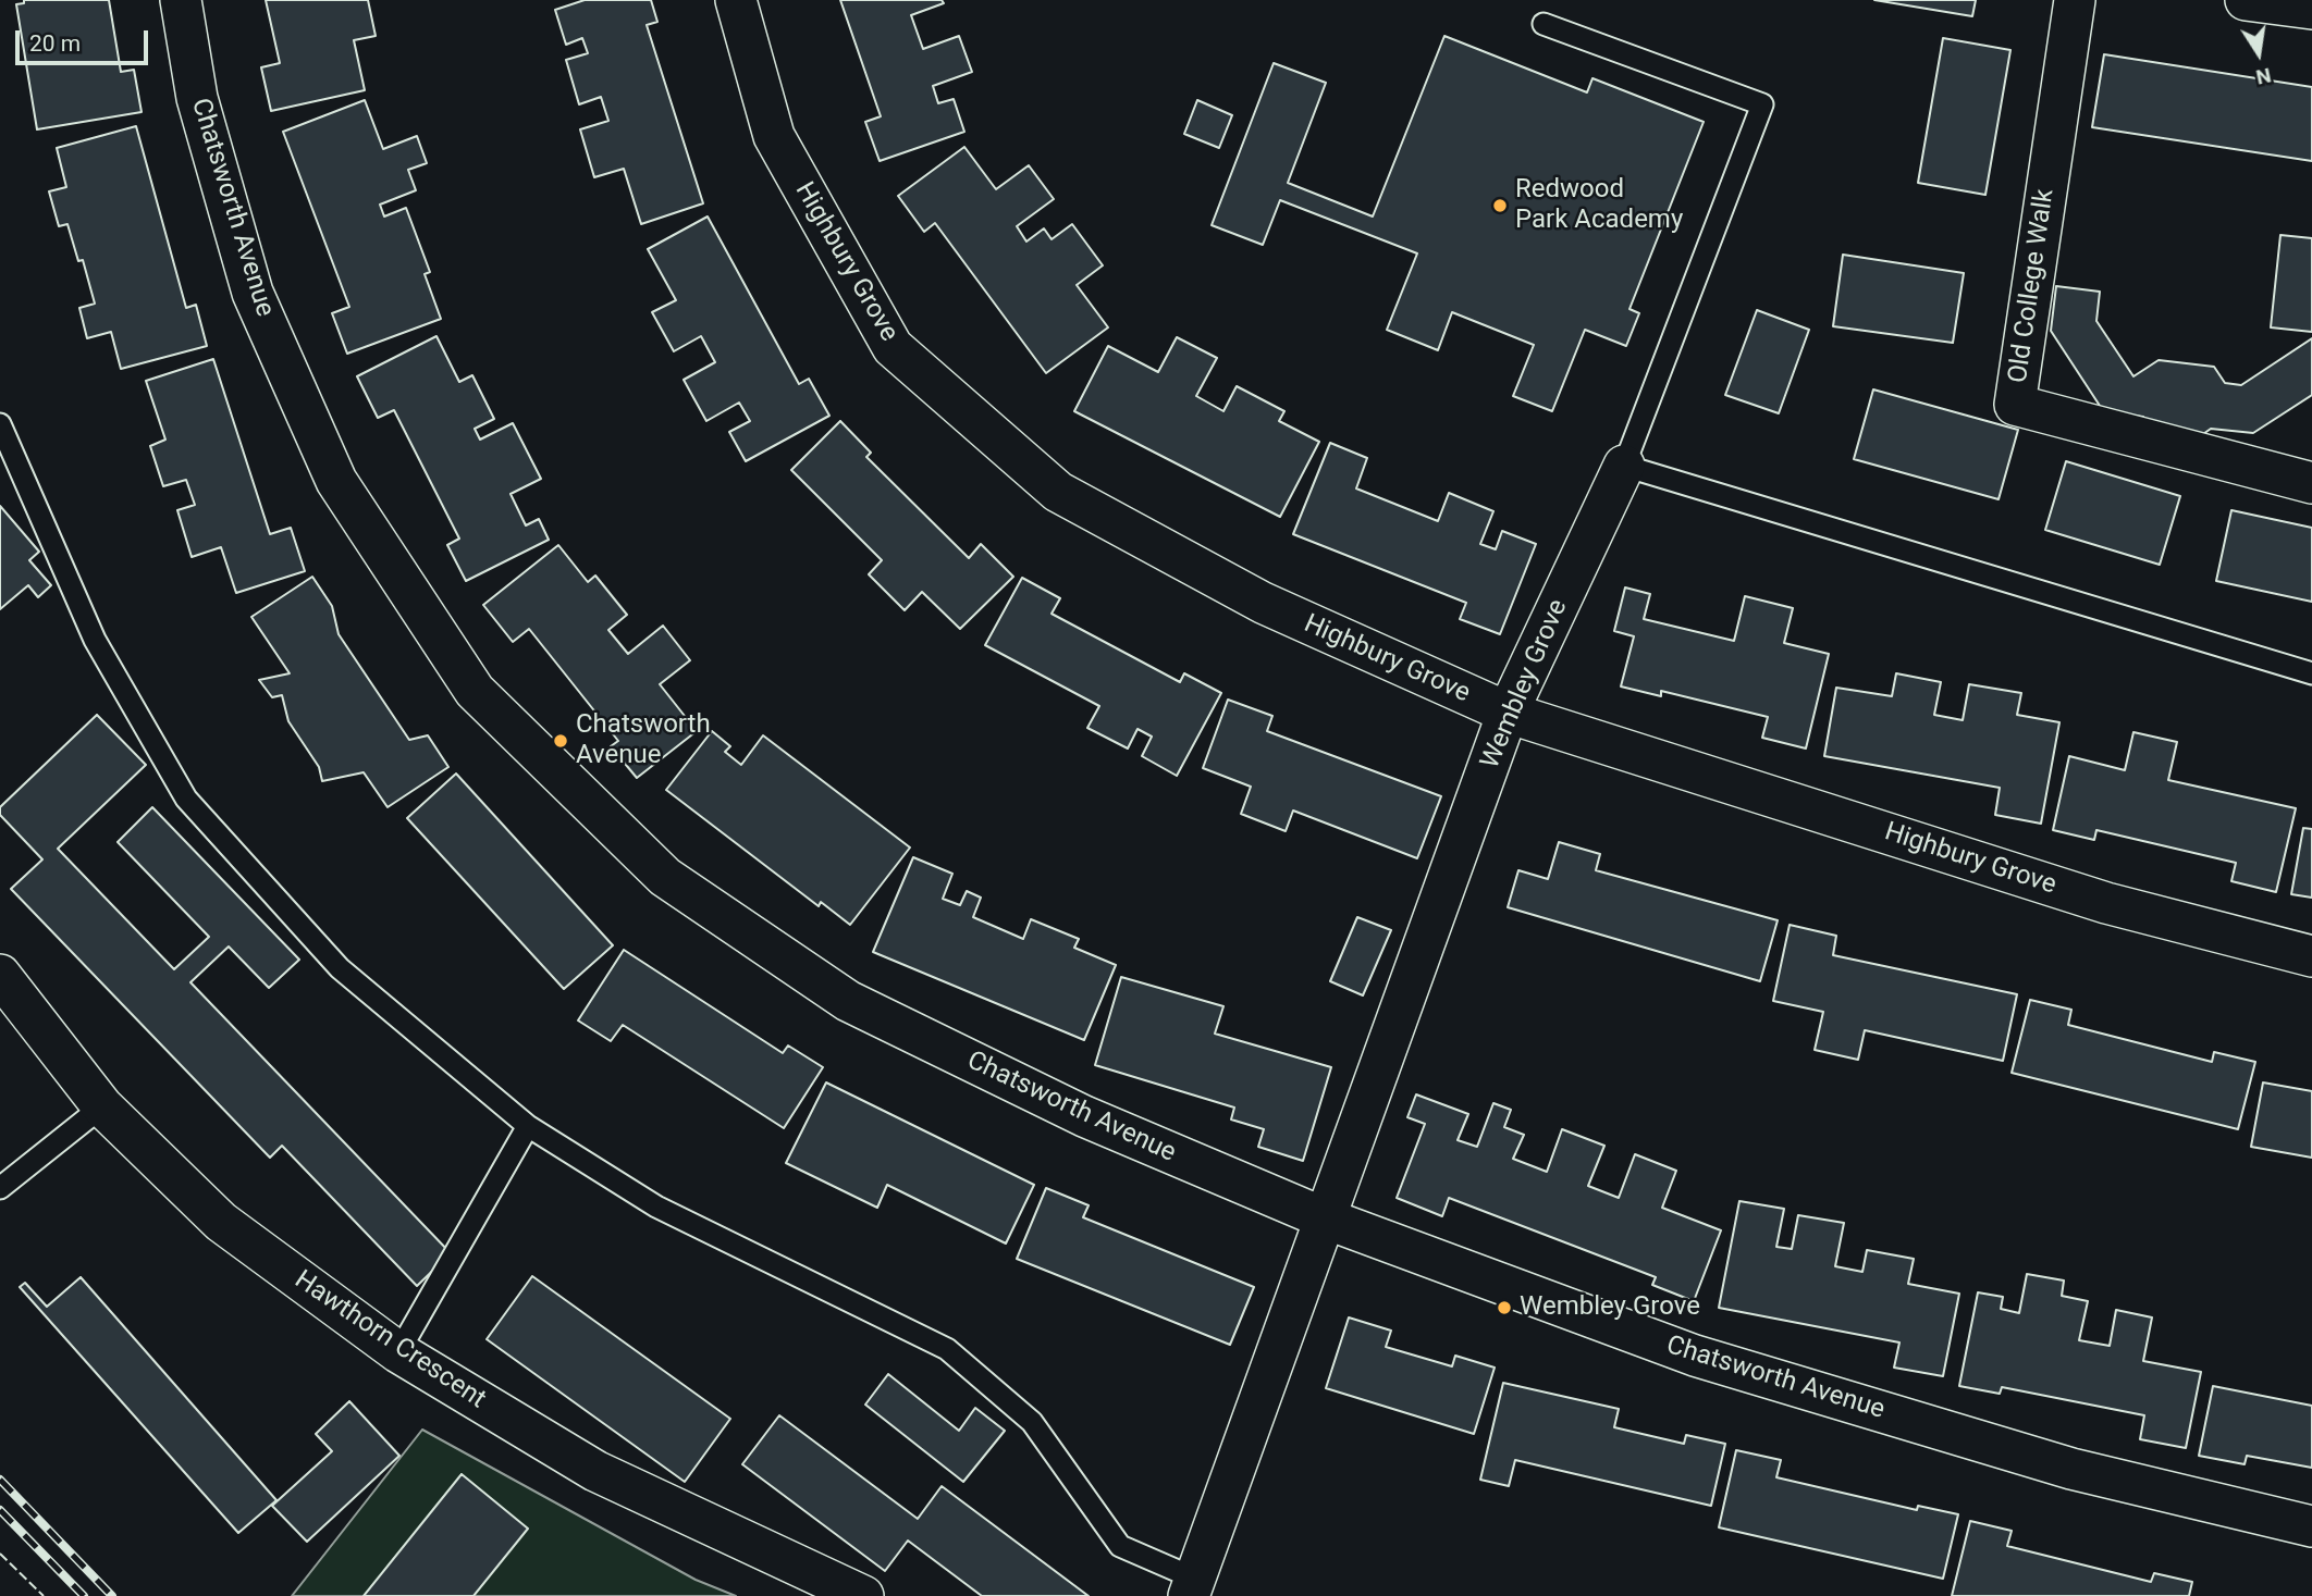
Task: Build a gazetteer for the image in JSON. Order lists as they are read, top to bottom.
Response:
{
  "streets": {
    "street": [
      "Chatsworth Avenue",
      "Highbury Grove",
      "Old College Walk",
      "Wembley Grove",
      "Hawthorn Crescent"
    ]
  },
  "crossings": [
    ["Chatsworth Avenue", "Wembley Grove"],
    ["Highbury Grove", "Wembley Grove"]
  ],
  "places": ["Redwood Park Academy", "Chatsworth Avenue", "Wembley Grove"],
  "scale_bar": "20 m",
  "north": "bottom"
}
